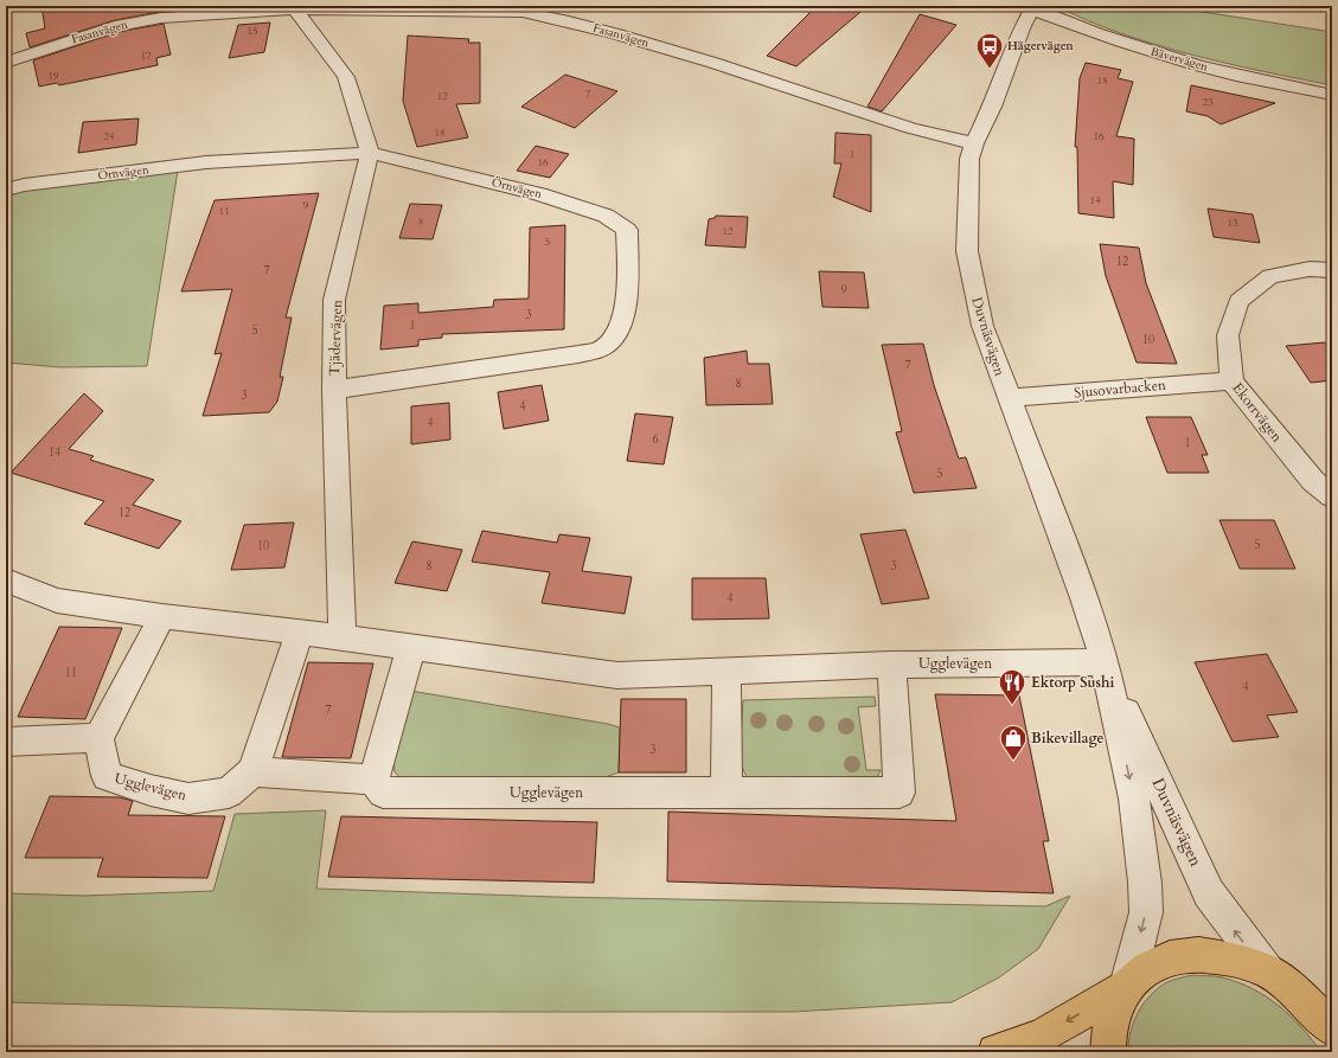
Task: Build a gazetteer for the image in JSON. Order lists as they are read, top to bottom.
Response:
{
  "streets": {
    "street": [
      "Fasanvägen",
      "Bävervägen",
      "Örnvägen",
      "Duvnäsvägen",
      "Tjädervägen",
      "Sjusovarbacken",
      "Ekorrvägen",
      "Ugglevägen"
    ]
  },
  "crossings": [
    ["Fasanvägen", "Duvnäsvägen"],
    ["Bävervägen", "Duvnäsvägen"],
    ["Örnvägen", "Tjädervägen"],
    ["Duvnäsvägen", "Sjusovarbacken"],
    ["Duvnäsvägen", "Ugglevägen"],
    ["Tjädervägen", "Ugglevägen"],
    ["Sjusovarbacken", "Ekorrvägen"]
  ],
  "places": {
    "bus stop": ["Hägervägen"],
    "restaurant": ["Ektorp Sushi"],
    "shop": ["Bikevillage"]
  },
  "house_numbers": [
    "15",
    "17",
    "19",
    "18",
    "7",
    "12",
    "23",
    "18",
    "24",
    "16",
    "1",
    "16",
    "14",
    "9",
    "11",
    "8",
    "13",
    "12",
    "5",
    "12",
    "7",
    "9",
    "3",
    "1",
    "5",
    "10",
    "7",
    "8",
    "3",
    "4",
    "4",
    "6",
    "1",
    "14",
    "5",
    "12",
    "5",
    "10",
    "8",
    "3",
    "4",
    "11",
    "4",
    "7",
    "3"
  ]
}
